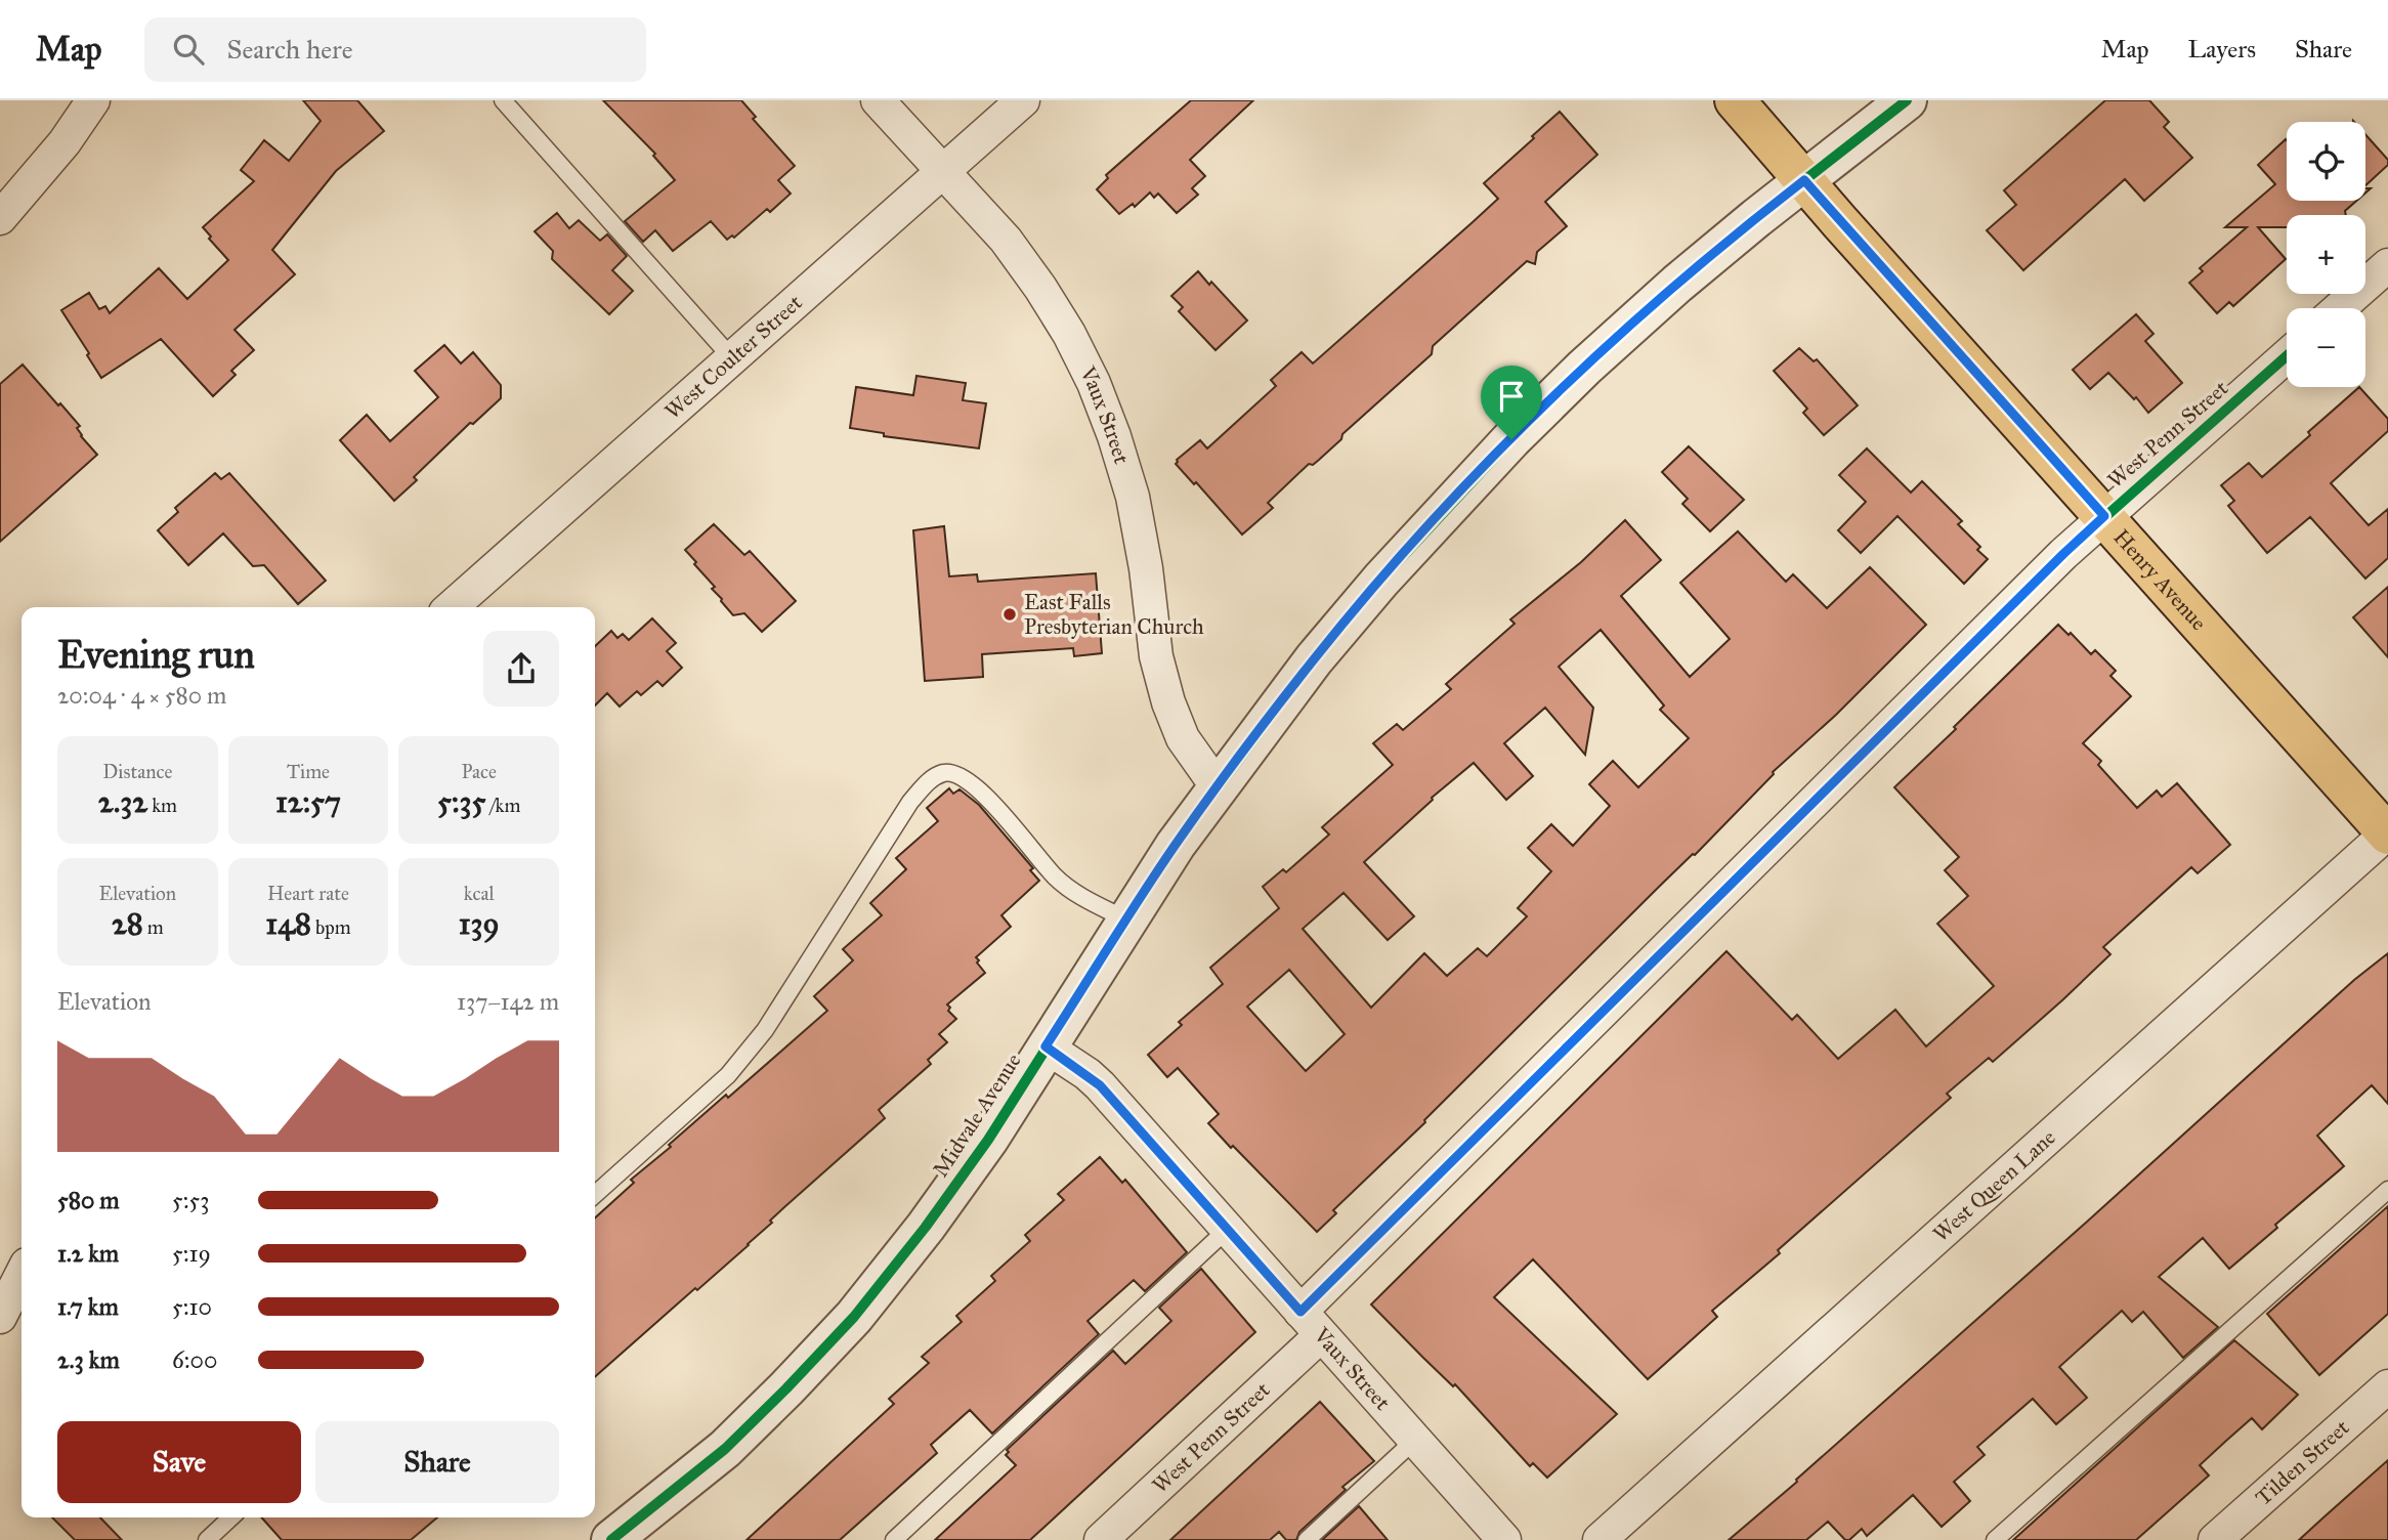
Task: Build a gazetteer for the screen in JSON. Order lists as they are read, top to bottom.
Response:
{
  "streets": {
    "main road": ["Henry Avenue"],
    "street": [
      "West Coulter Street",
      "Vaux Street",
      "West Penn Street",
      "Midvale Avenue",
      "West Queen Lane",
      "Tilden Street"
    ]
  },
  "crossings": [
    ["West Coulter Street", "Vaux Street"],
    ["Vaux Street", "West Penn Street"],
    ["Vaux Street", "Midvale Avenue"],
    ["West Penn Street", "Henry Avenue"],
    ["Henry Avenue", "Midvale Avenue"],
    ["Henry Avenue", "West Queen Lane"]
  ],
  "places": ["East Falls Presbyterian Church"],
  "page": {
    "header": "Map",
    "search": "Search here",
    "nav": ["Map", "Layers", "Share"],
    "map_buttons": ["+", "−"],
    "heading": ["Evening run", "20:04 · 4 × 580 m"],
    "stats": [
      ["Distance", "2.32 km"],
      ["Time", "12:57"],
      ["Pace", "5:35 /km"],
      ["Elevation", "28 m"],
      ["Heart rate", "148 bpm"],
      ["kcal", "139"]
    ],
    "chart": ["Elevation", "137–142 m"],
    "list": [
      {
        "name": "580 m",
        "note": "5:53"
      },
      {
        "name": "1.2 km",
        "note": "5:19"
      },
      {
        "name": "1.7 km",
        "note": "5:10"
      },
      {
        "name": "2.3 km",
        "note": "6:00"
      }
    ],
    "buttons": ["Save", "Share"]
  }
}
